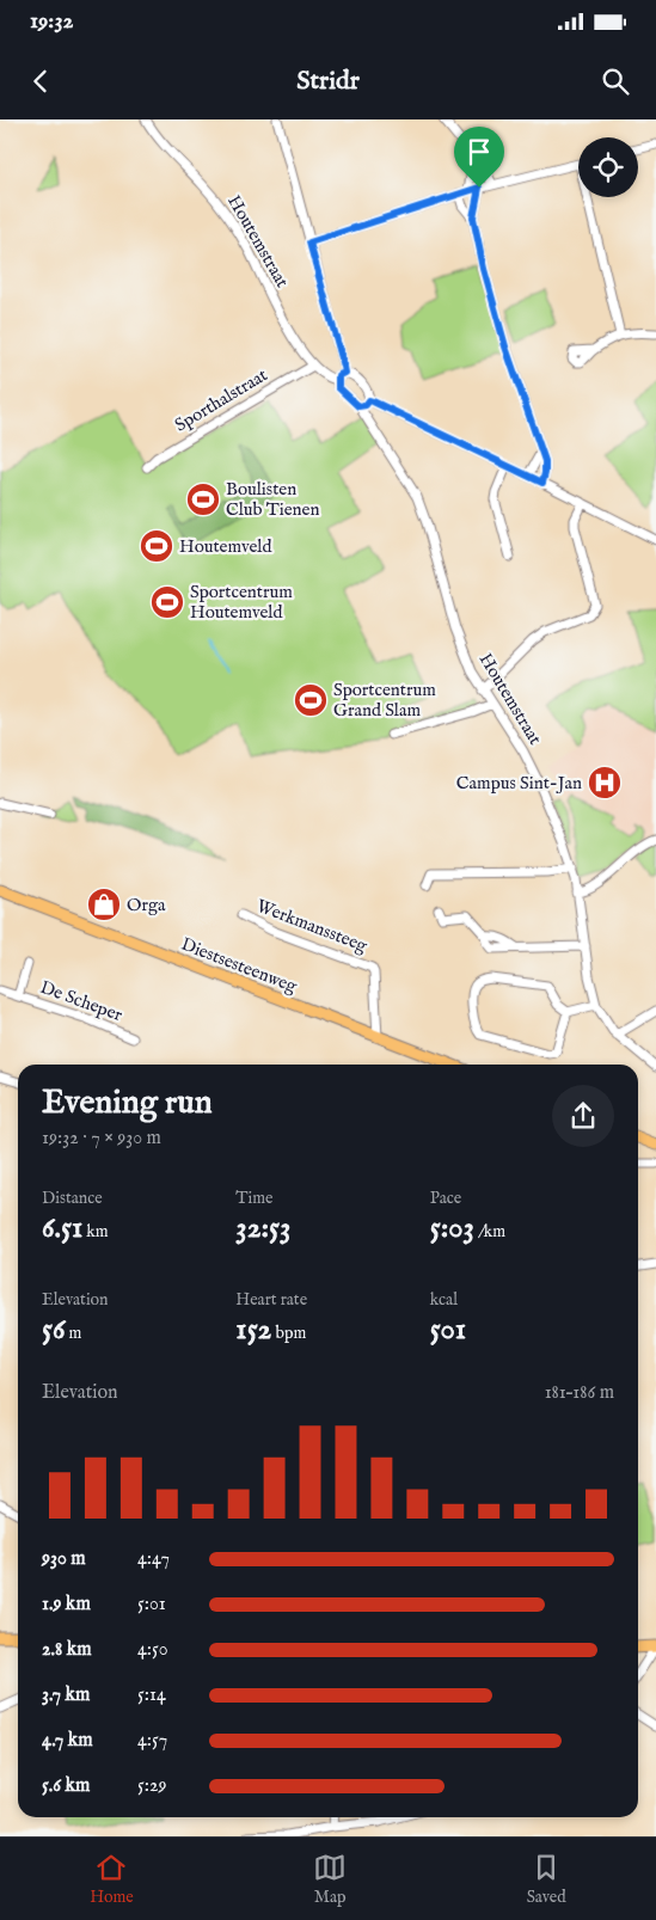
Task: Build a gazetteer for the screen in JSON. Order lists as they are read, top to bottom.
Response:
{
  "streets": {
    "main road": ["Diestsesteenweg"],
    "street": [
      "Houtemstraat",
      "Sporthalstraat",
      "Werkmanssteeg",
      "De Scheper"
    ]
  },
  "crossings": [
    ["Houtemstraat", "Sporthalstraat"],
    ["Werkmanssteeg", "Diestsesteenweg"]
  ],
  "places": {
    "sports": [
      "Boulisten Club Tienen",
      "Houtemveld",
      "Sportcentrum Houtemveld",
      "Sportcentrum Grand Slam"
    ],
    "hospital": ["Campus Sint-Jan"],
    "shop": ["Orga"]
  },
  "page": {
    "status": "19:32",
    "header": "Stridr",
    "heading": ["Evening run", "19:32 · 7 × 930 m"],
    "stats": [
      ["Distance", "6.51 km"],
      ["Time", "32:53"],
      ["Pace", "5:03 /km"],
      ["Elevation", "56 m"],
      ["Heart rate", "152 bpm"],
      ["kcal", "501"]
    ],
    "chart": ["Elevation", "181–186 m"],
    "list": [
      {
        "name": "930 m",
        "note": "4:47"
      },
      {
        "name": "1.9 km",
        "note": "5:01"
      },
      {
        "name": "2.8 km",
        "note": "4:50"
      },
      {
        "name": "3.7 km",
        "note": "5:14"
      },
      {
        "name": "4.7 km",
        "note": "4:57"
      },
      {
        "name": "5.6 km",
        "note": "5:29"
      }
    ],
    "tabs": ["Home", "Map", "Saved"]
  }
}
